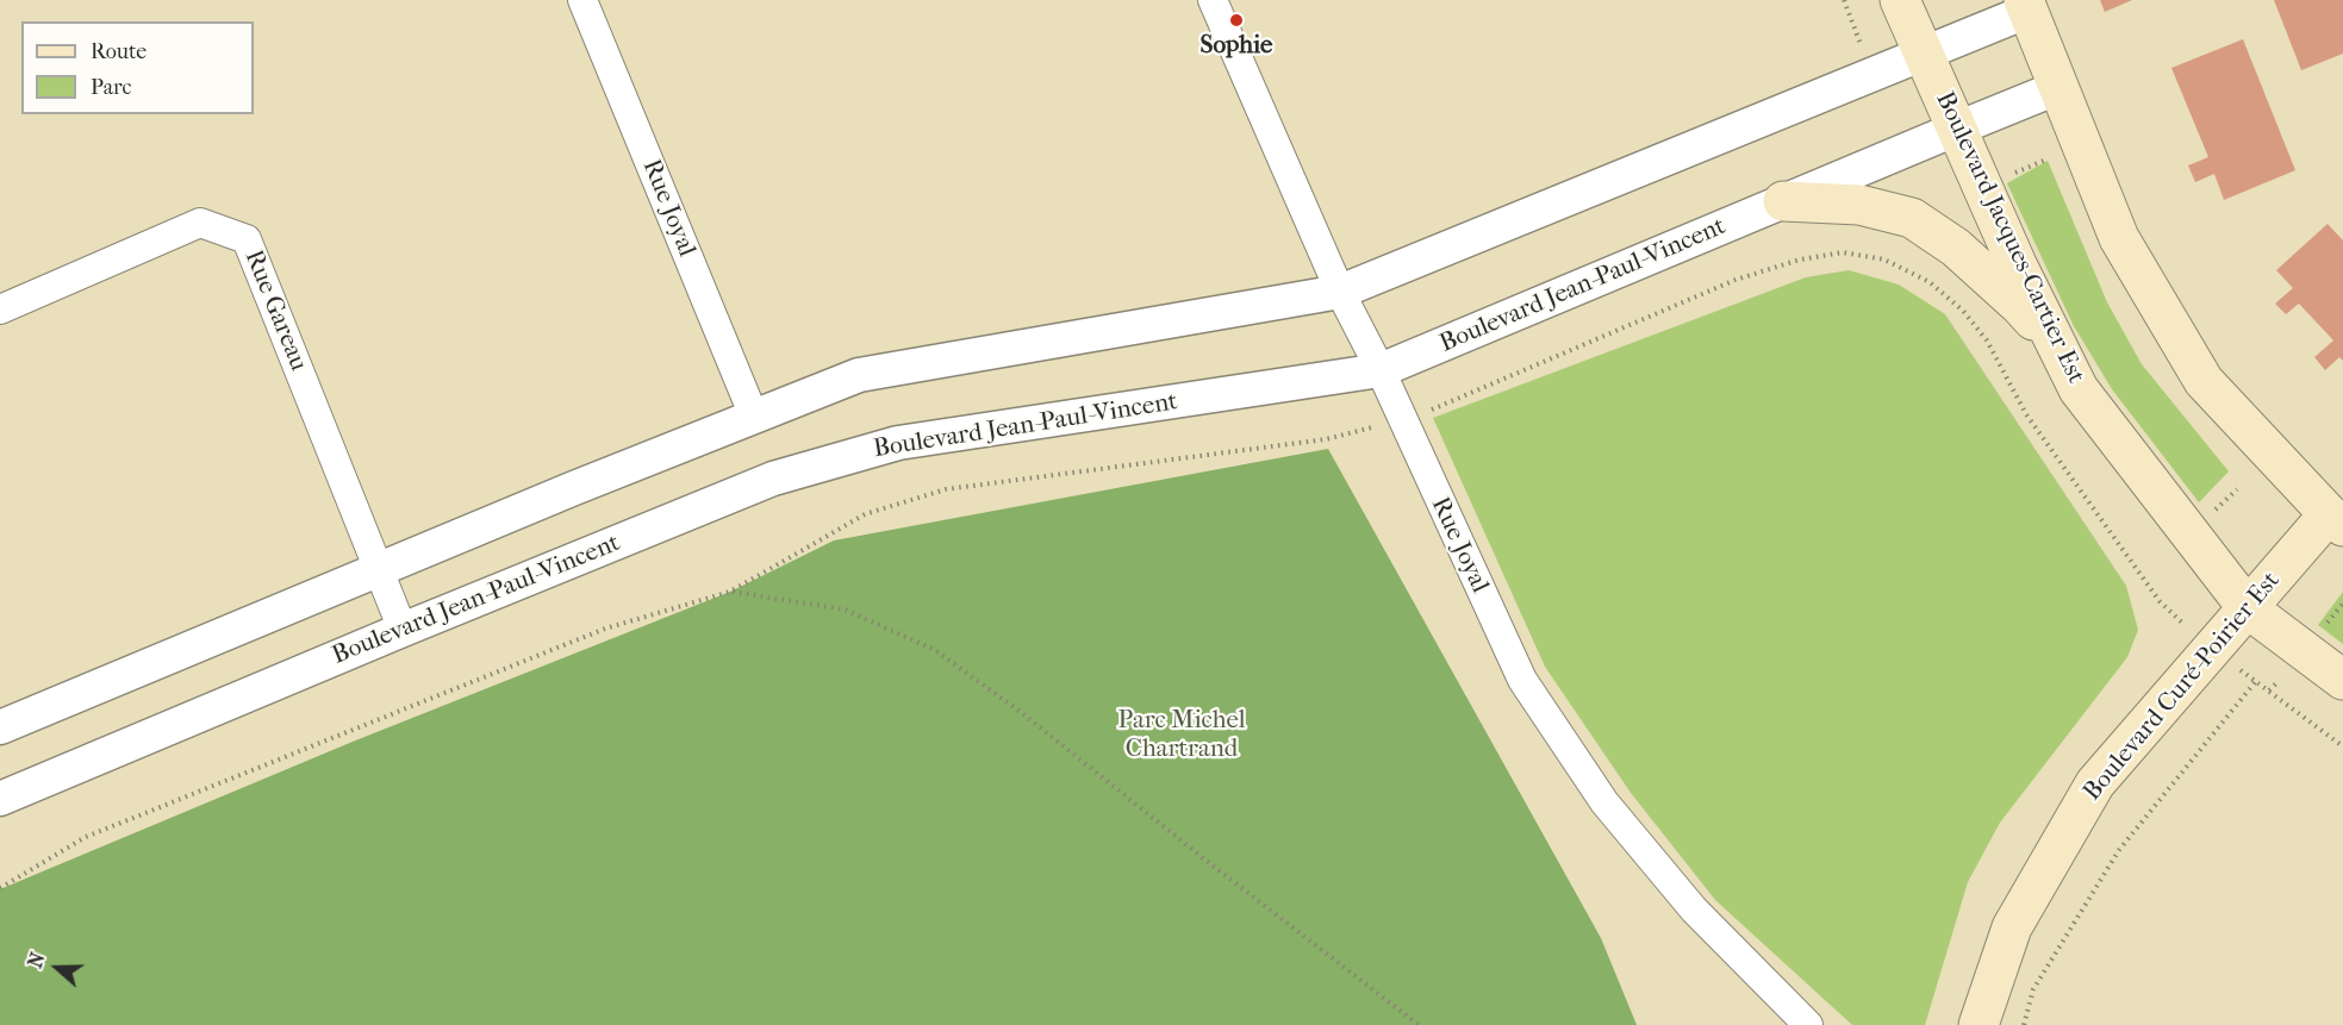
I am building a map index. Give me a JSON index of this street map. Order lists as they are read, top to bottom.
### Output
{
  "streets": {
    "main road": ["Boulevard Jacques-Cartier Est", "Boulevard Curé-Poirier Est"],
    "street": ["Rue Joyal", "Boulevard Jean-Paul-Vincent", "Rue Gareau"]
  },
  "crossings": [
    ["Rue Joyal", "Boulevard Jean-Paul-Vincent"],
    ["Boulevard Jacques-Cartier Est", "Boulevard Jean-Paul-Vincent"],
    ["Boulevard Jacques-Cartier Est", "Boulevard Curé-Poirier Est"],
    ["Boulevard Jean-Paul-Vincent", "Rue Gareau"]
  ],
  "parks": ["Parc Michel Chartrand"],
  "places": ["Sophie"],
  "legend": ["Route", "Parc"],
  "north": "left"
}
